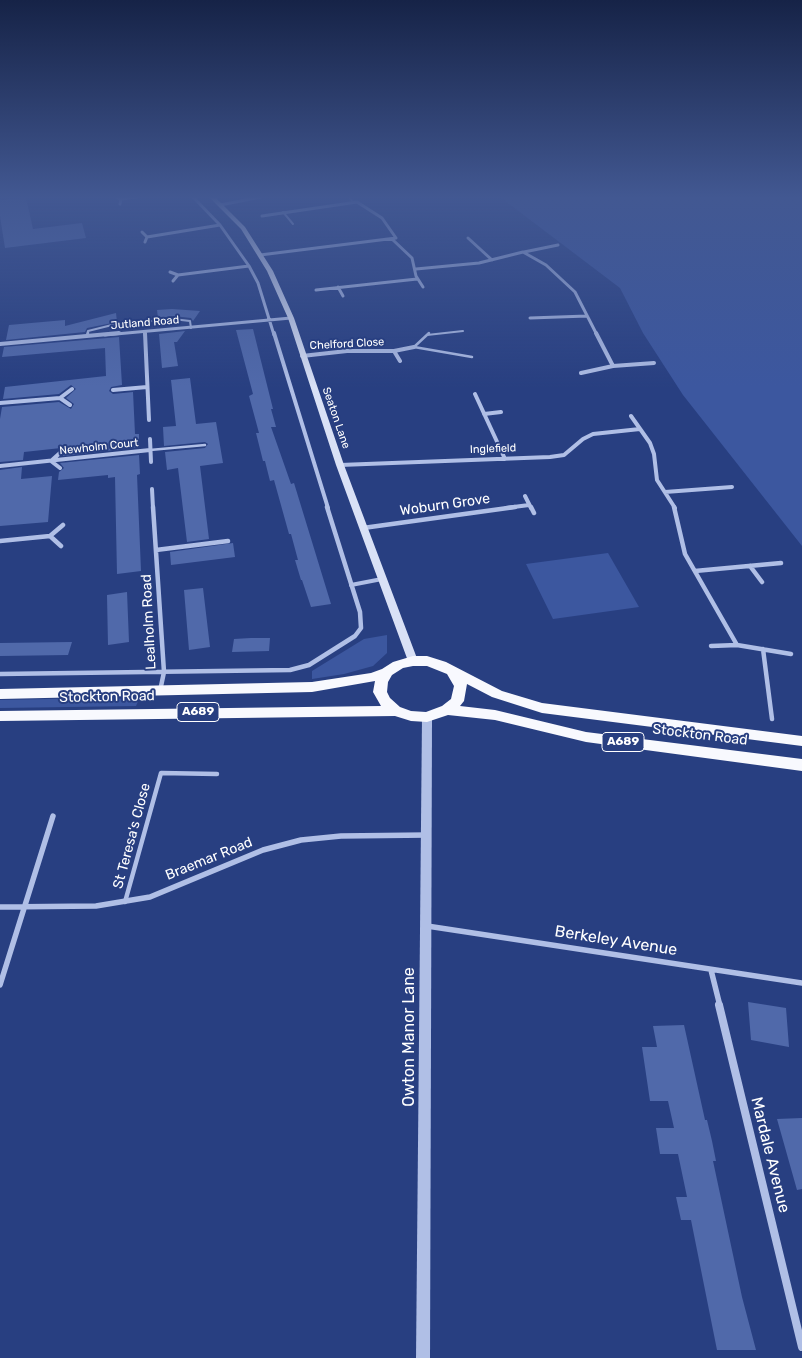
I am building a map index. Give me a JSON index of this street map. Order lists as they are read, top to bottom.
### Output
{
  "streets": {
    "highway": ["Stockton Road", "A689"],
    "main road": ["Seaton Lane"],
    "street": [
      "Jutland Road",
      "Chelford Close",
      "Newholm Court",
      "Inglefield",
      "Woburn Grove",
      "Lealholm Road",
      "Braemar Road",
      "Berkeley Avenue",
      "Owton Manor Lane",
      "Mardale Avenue"
    ],
    "lane": ["St Teresa's Close"]
  },
  "crossings": [
    ["Jutland Road", "Seaton Lane"],
    ["Chelford Close", "Seaton Lane"],
    ["Seaton Lane", "Inglefield"],
    ["Seaton Lane", "Woburn Grove"],
    ["Seaton Lane", "Stockton Road"],
    ["Seaton Lane", "Owton Manor Lane"],
    ["Lealholm Road", "Stockton Road"],
    ["Stockton Road", "Owton Manor Lane"],
    ["St Teresa's Close", "Braemar Road"],
    ["Braemar Road", "Owton Manor Lane"],
    ["Berkeley Avenue", "Owton Manor Lane"],
    ["Berkeley Avenue", "Mardale Avenue"]
  ]
}
